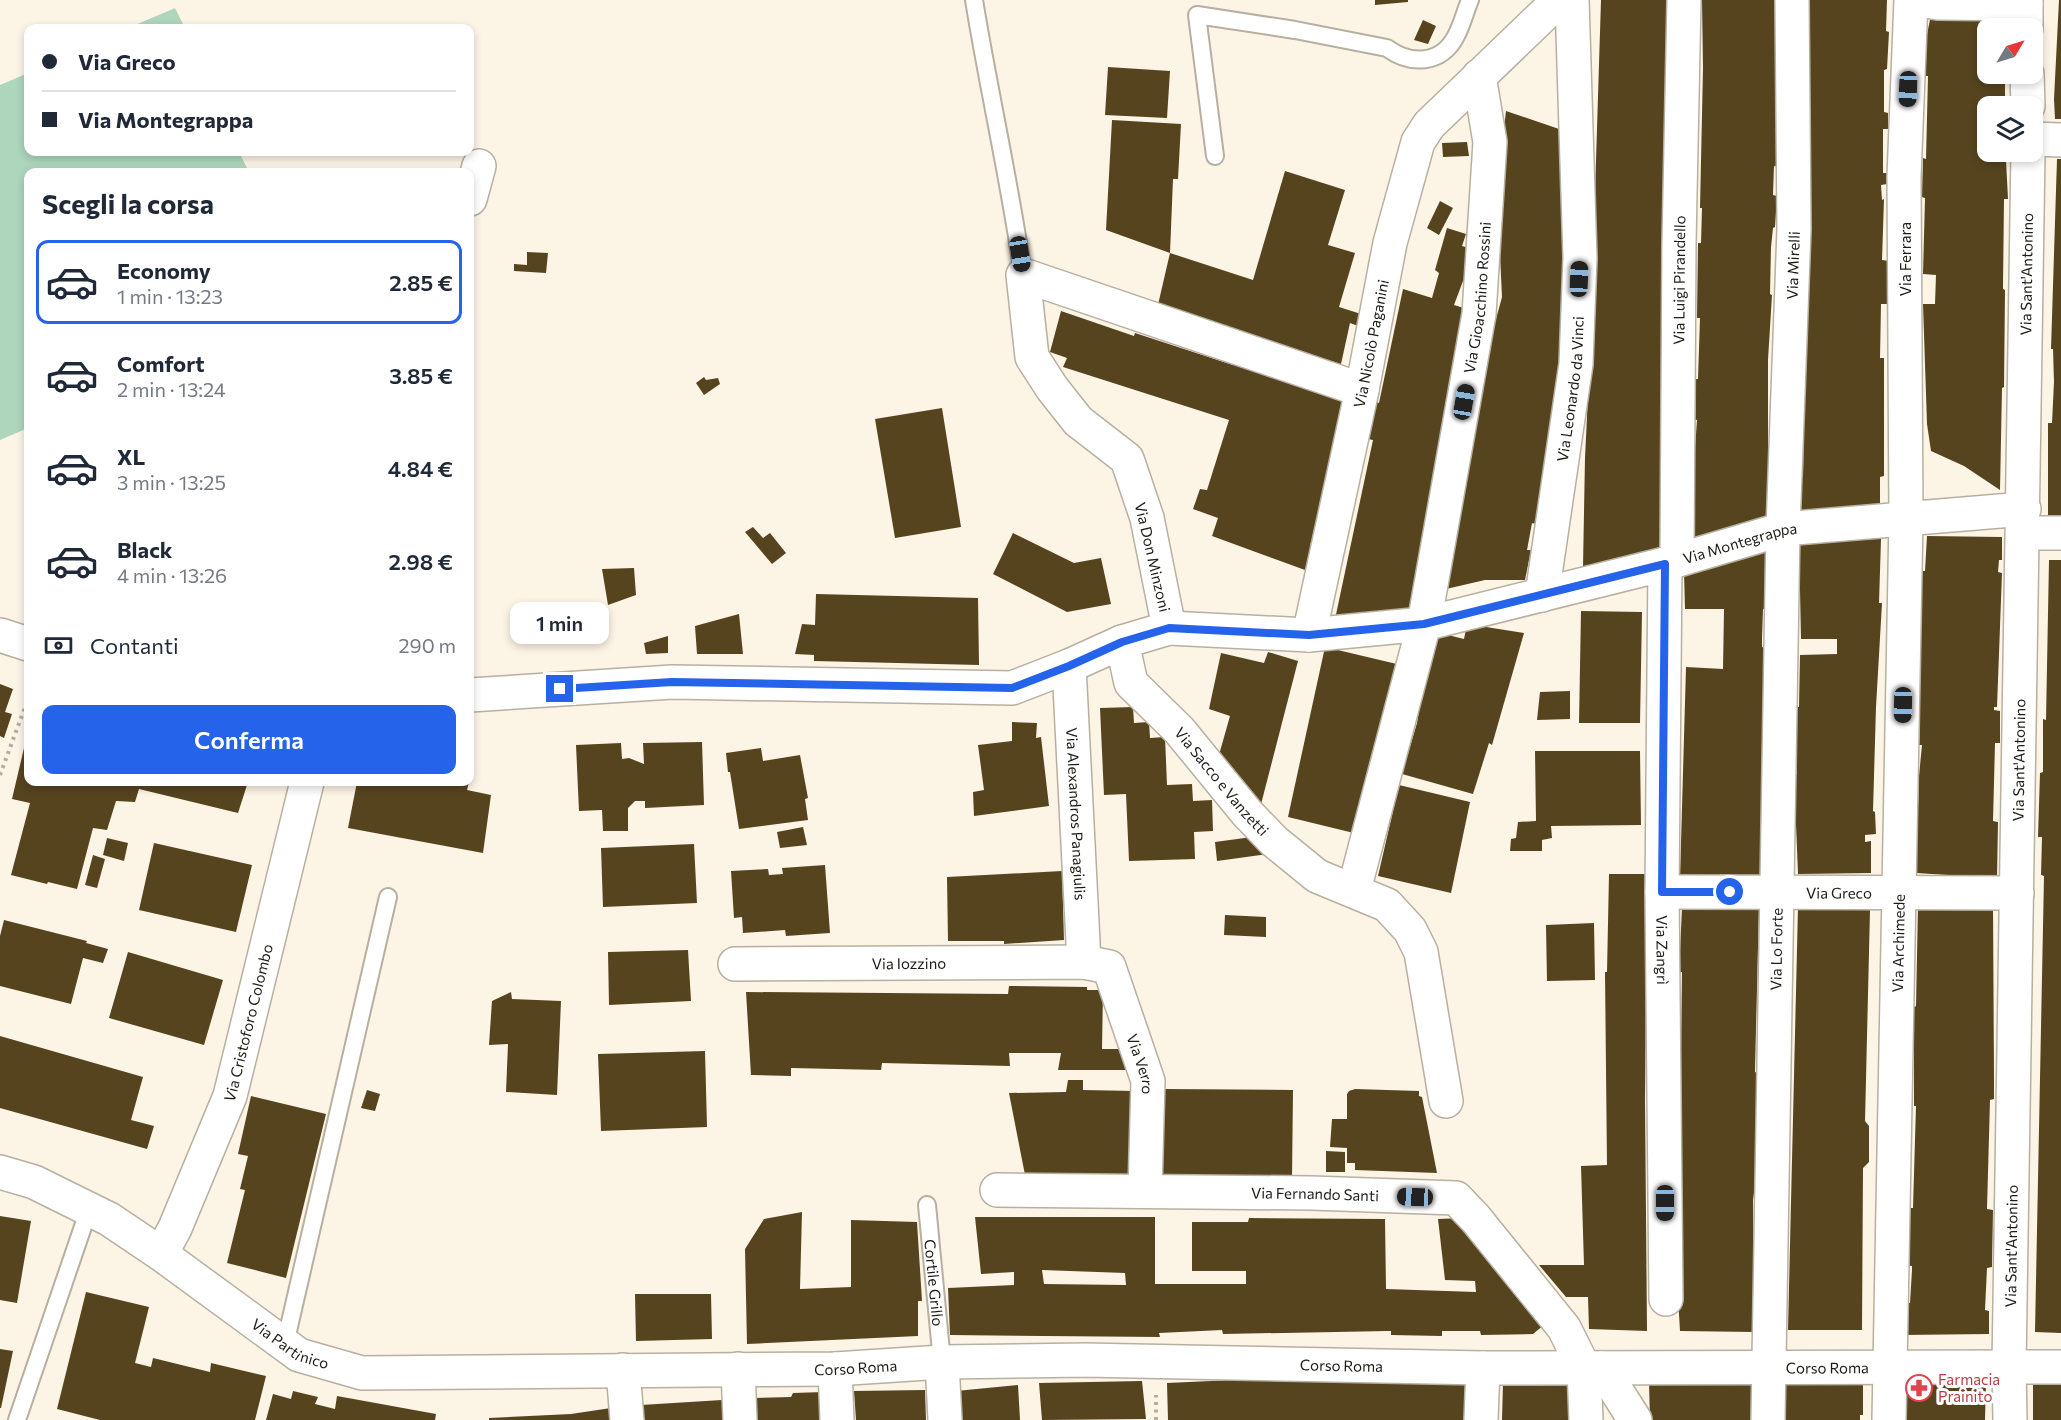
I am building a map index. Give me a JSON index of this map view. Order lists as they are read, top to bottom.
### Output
{
  "streets": {
    "street": [
      "Via Ferrara",
      "Via Mirelli",
      "Via Sant'Antonino",
      "Via Luigi Pirandello",
      "Via Gioacchino Rossini",
      "Via Nicolò Paganini",
      "Via Leonardo da Vinci",
      "Via Montegrappa",
      "Via Don Minzoni",
      "Via Sacco e Vanzetti",
      "Via Alexandros Panagiulis",
      "Via Greco",
      "Via Archimede",
      "Via Lo Forte",
      "Via Zangrì",
      "Via Iozzino",
      "Via Cristoforo Colombo",
      "Via Verro",
      "Via Fernando Santi",
      "Via Partinico",
      "Corso Roma"
    ],
    "lane": ["Cortile Grillo"]
  },
  "crossings": [
    ["Via Ferrara", "Via Montegrappa"],
    ["Via Ferrara", "Via Archimede"],
    ["Via Mirelli", "Via Montegrappa"],
    ["Via Mirelli", "Via Lo Forte"],
    ["Via Sant'Antonino", "Via Montegrappa"],
    ["Via Sant'Antonino", "Via Greco"],
    ["Via Sant'Antonino", "Corso Roma"],
    ["Via Luigi Pirandello", "Via Montegrappa"],
    ["Via Luigi Pirandello", "Via Zangrì"],
    ["Via Gioacchino Rossini", "Via Nicolò Paganini"],
    ["Via Gioacchino Rossini", "Via Montegrappa"],
    ["Via Nicolò Paganini", "Via Montegrappa"],
    ["Via Leonardo da Vinci", "Via Montegrappa"],
    ["Via Montegrappa", "Via Don Minzoni"],
    ["Via Montegrappa", "Via Sacco e Vanzetti"],
    ["Via Montegrappa", "Via Alexandros Panagiulis"],
    ["Via Montegrappa", "Via Archimede"],
    ["Via Montegrappa", "Via Lo Forte"],
    ["Via Montegrappa", "Via Zangrì"],
    ["Via Alexandros Panagiulis", "Via Iozzino"],
    ["Via Alexandros Panagiulis", "Via Verro"],
    ["Via Greco", "Via Archimede"],
    ["Via Greco", "Via Lo Forte"],
    ["Via Greco", "Via Zangrì"],
    ["Via Archimede", "Corso Roma"],
    ["Via Lo Forte", "Corso Roma"],
    ["Via Iozzino", "Via Verro"],
    ["Via Cristoforo Colombo", "Via Partinico"],
    ["Via Verro", "Via Fernando Santi"],
    ["Via Fernando Santi", "Corso Roma"],
    ["Cortile Grillo", "Corso Roma"],
    ["Via Partinico", "Corso Roma"]
  ],
  "places": {
    "pharmacy": ["Farmacia Prainito"]
  },
  "north": "top right",
  "page": {
    "banner": ["Via Greco", "Via Montegrappa"],
    "heading": "Scegli la corsa",
    "list": [
      {
        "name": "Economy",
        "note": "1 min · 13:23",
        "value": "2.85 €"
      },
      {
        "name": "Comfort",
        "note": "2 min · 13:24",
        "value": "3.85 €"
      },
      {
        "name": "XL",
        "note": "3 min · 13:25",
        "value": "4.84 €"
      },
      {
        "name": "Black",
        "note": "4 min · 13:26",
        "value": "2.98 €"
      }
    ],
    "bubble": "1 min",
    "pay": ["Contanti", "290 m"],
    "buttons": "Conferma"
  }
}
